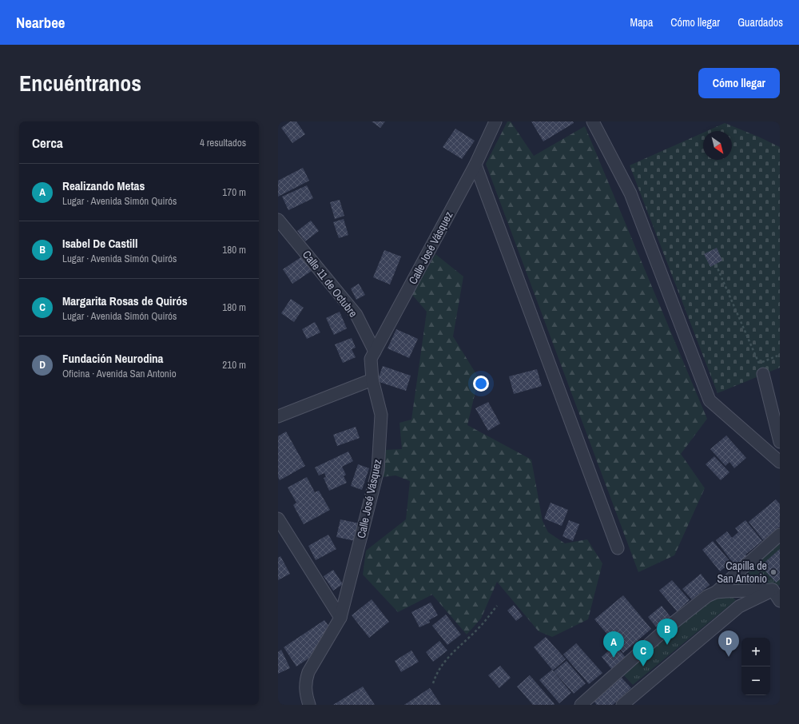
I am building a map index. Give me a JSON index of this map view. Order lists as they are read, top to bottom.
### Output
{
  "streets": {
    "street": ["Calle José Vásquez", "Calle 11 de Octubre"]
  },
  "crossings": [
    ["Calle José Vásquez", "Calle 11 de Octubre"]
  ],
  "places": ["Capilla de San Antonio"],
  "north": "bottom right",
  "page": {
    "header": "Nearbee",
    "nav": ["Mapa", "Cómo llegar", "Guardados"],
    "title": "Encuéntranos",
    "buttons": "Cómo llegar",
    "heading": ["Cerca", "4 resultados"],
    "list": [
      {
        "mark": "A",
        "name": "Realizando Metas",
        "note": "Lugar · Avenida Simón Quirós",
        "value": "170 m"
      },
      {
        "mark": "B",
        "name": "Isabel De Castill",
        "note": "Lugar · Avenida Simón Quirós",
        "value": "180 m"
      },
      {
        "mark": "C",
        "name": "Margarita Rosas de Quirós",
        "note": "Lugar · Avenida Simón Quirós",
        "value": "180 m"
      },
      {
        "mark": "D",
        "name": "Fundación Neurodina",
        "note": "Oficina · Avenida San Antonio",
        "value": "210 m"
      }
    ],
    "pins": [
      "B",
      "D",
      "A",
      "C"
    ],
    "map_buttons": ["+", "−"]
  }
}
